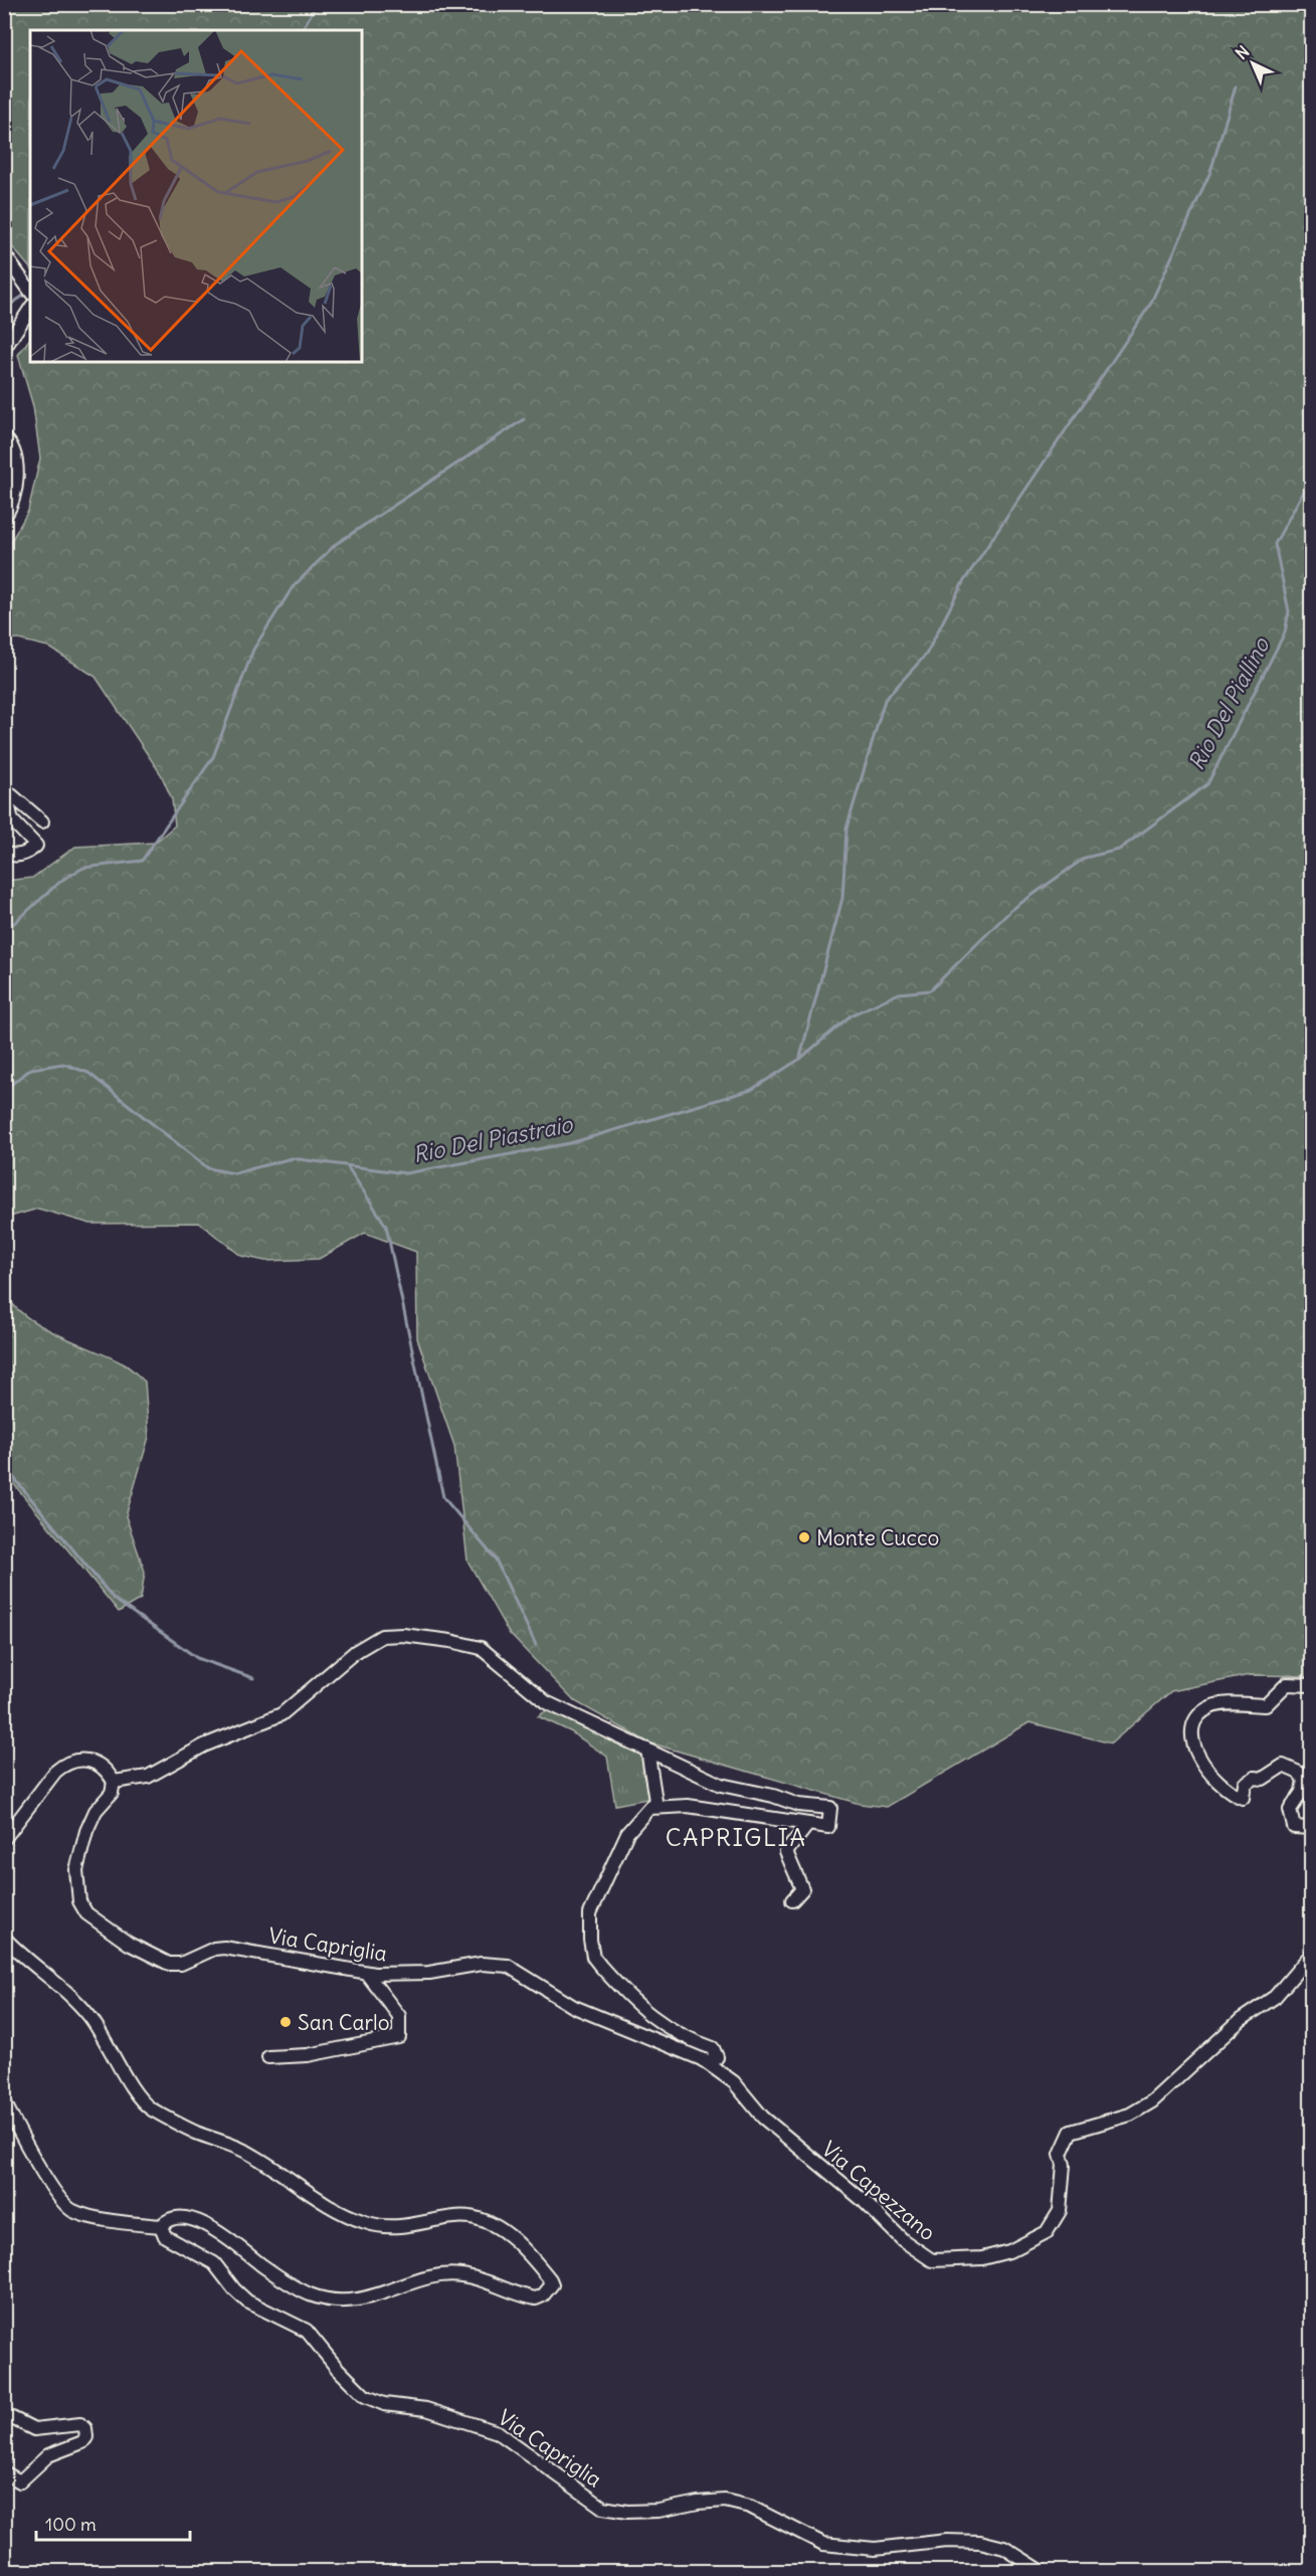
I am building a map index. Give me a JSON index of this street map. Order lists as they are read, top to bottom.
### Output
{
  "streets": {
    "street": ["Via Capriglia", "Via Capezzano"]
  },
  "crossings": [
    ["Via Capriglia", "Via Capezzano"]
  ],
  "districts": ["CAPRIGLIA"],
  "water": ["Rio Del Piallino", "Rio Del Piastraio"],
  "places": ["Monte Cucco", "San Carlo"],
  "scale_bar": "100 m",
  "north": "top left"
}
